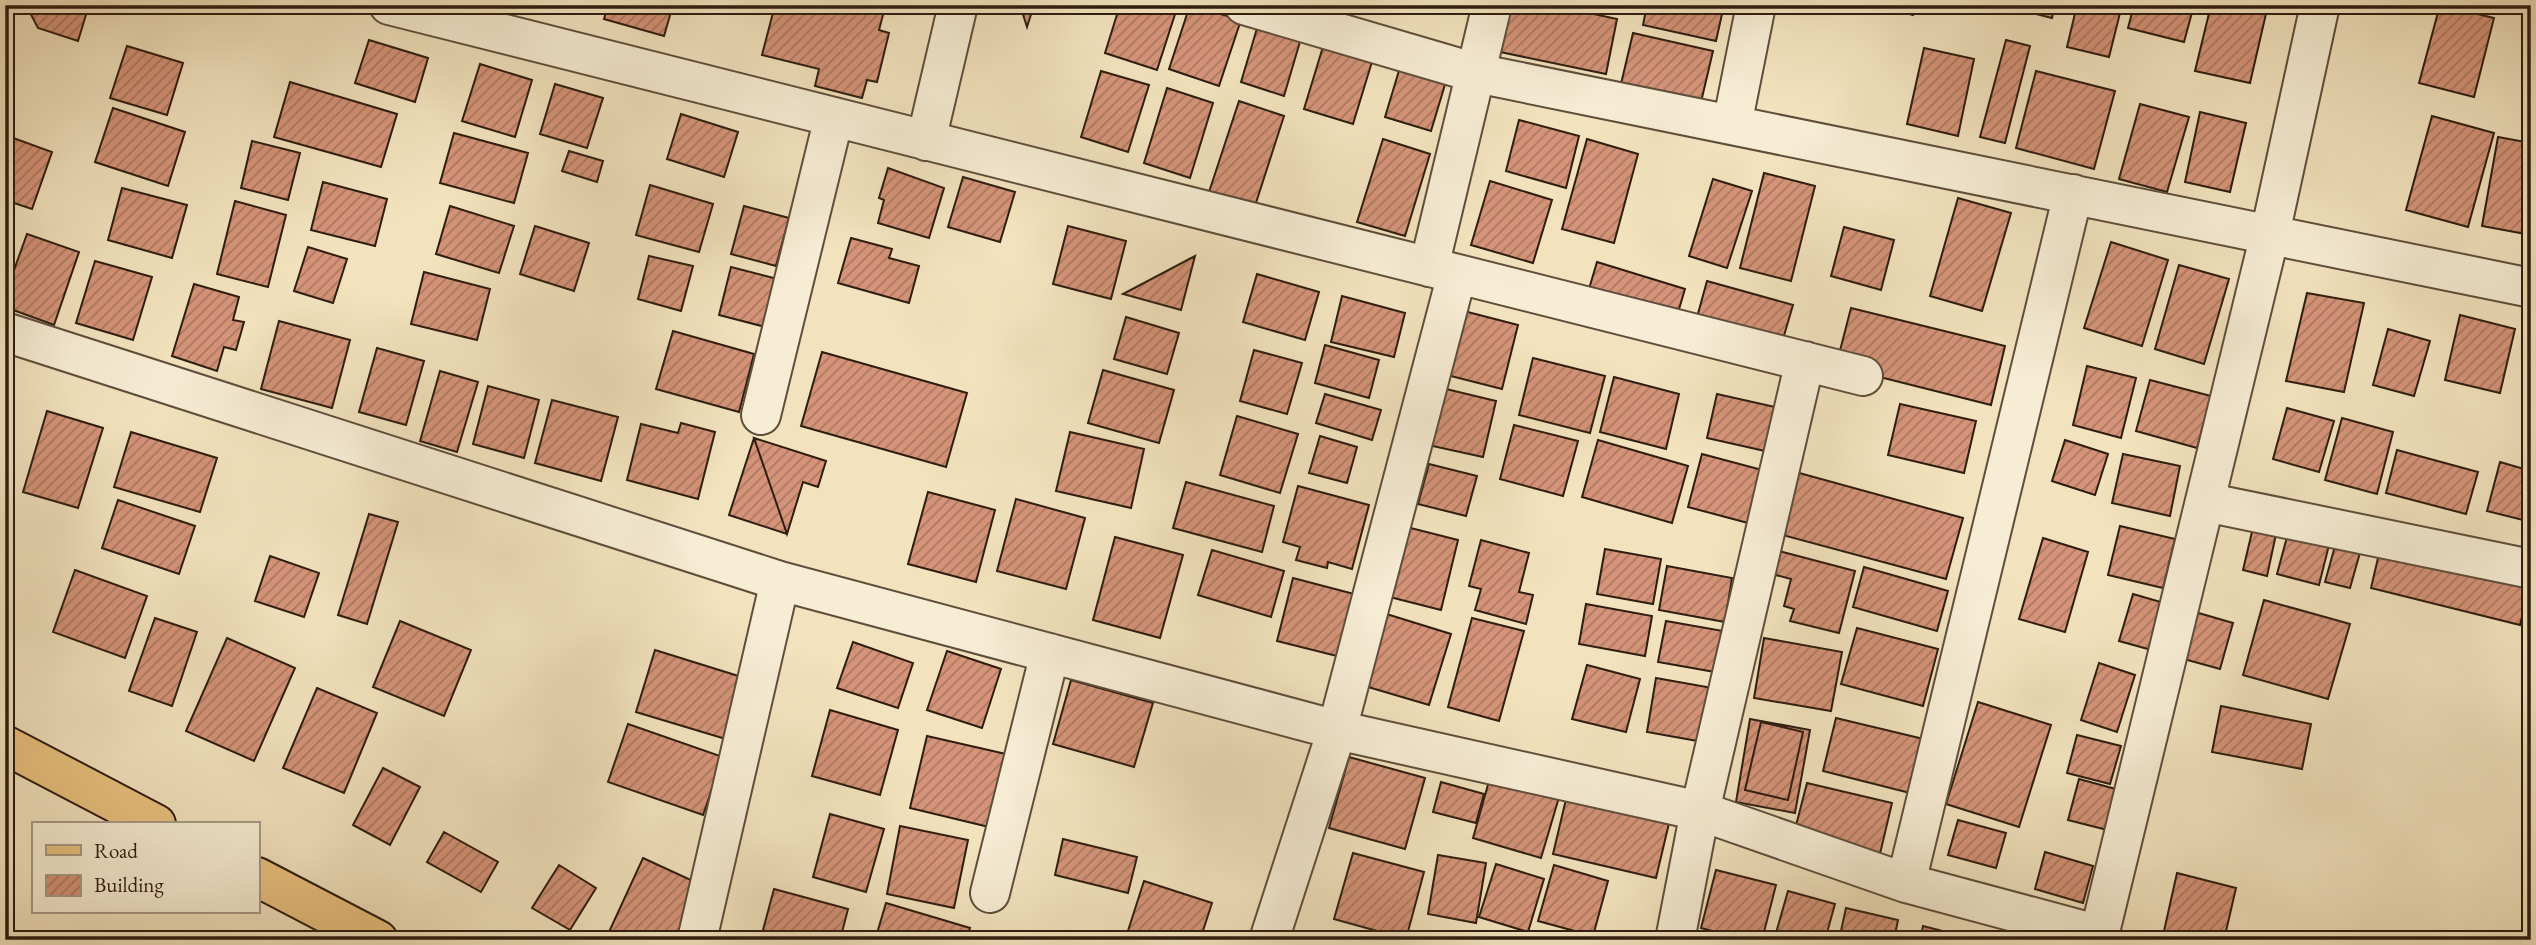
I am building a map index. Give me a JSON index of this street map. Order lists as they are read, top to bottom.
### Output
{
  "legend": ["Road", "Building"]
}
